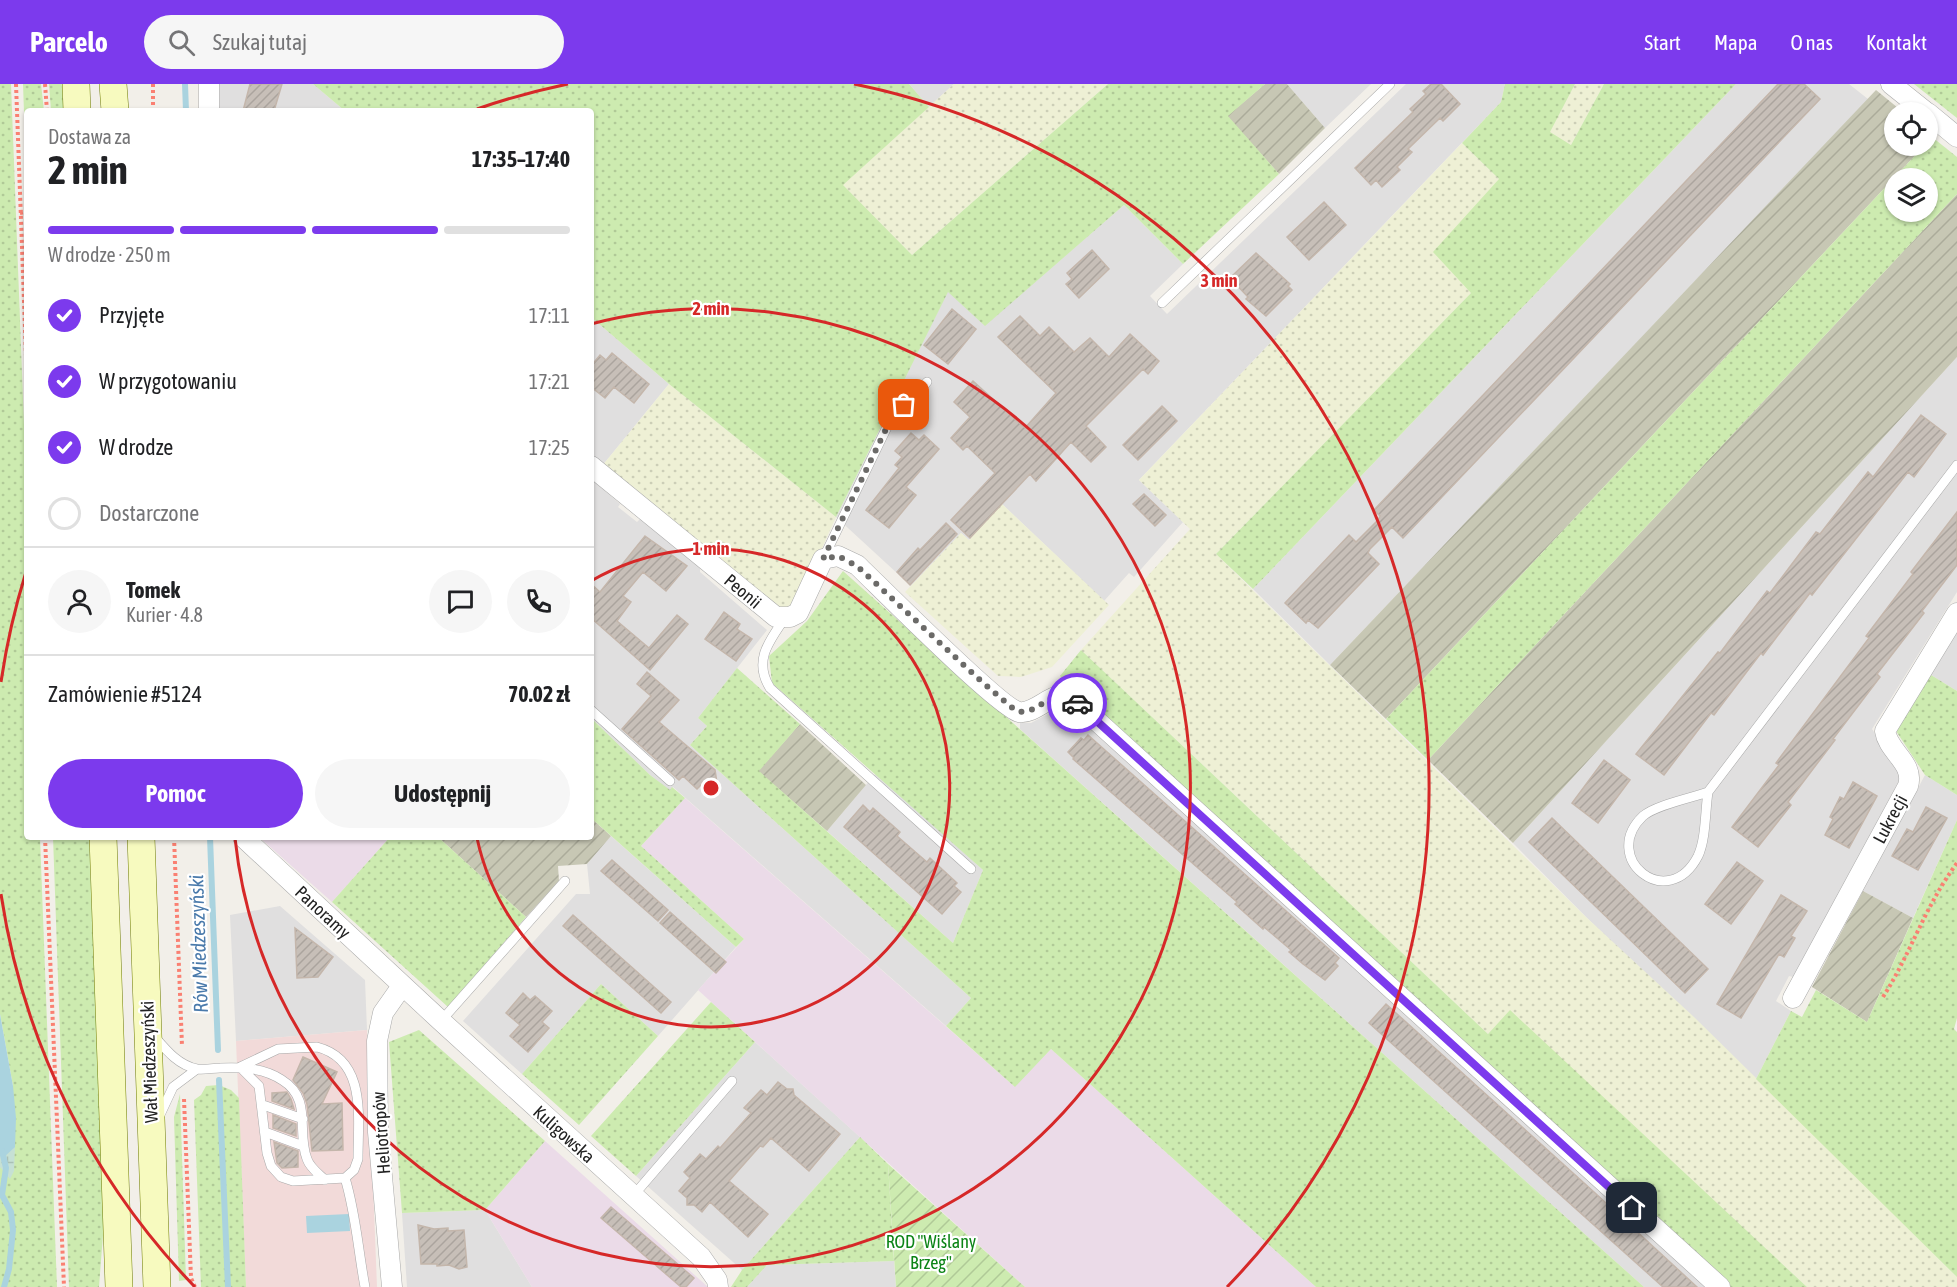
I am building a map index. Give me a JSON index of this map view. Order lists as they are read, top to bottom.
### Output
{
  "streets": {
    "main road": ["Wał Miedzeszyński"],
    "street": [
      "Peonii",
      "Lukrecji",
      "Panoramy",
      "Heliotropów",
      "Kuligowska"
    ]
  },
  "crossings": [
    ["Panoramy", "Heliotropów"],
    ["Panoramy", "Kuligowska"],
    ["Heliotropów", "Kuligowska"]
  ],
  "water": ["Rów Miedzeszyński"],
  "parks": ["ROD \"Wiślany Brzeg\""],
  "page": {
    "header": "Parcelo",
    "search": "Szukaj tutaj",
    "nav": [
      "Start",
      "Mapa",
      "O nas",
      "Kontakt"
    ],
    "heading": ["2 min", "Dostawa za", "17:35–17:40"],
    "panel": [
      "Tomek",
      "Kurier · 4.8",
      "Zamówienie #5124",
      "70.02 zł"
    ],
    "bar": "W drodze · 250 m",
    "list": [
      ["Przyjęte", "17:11"],
      ["W przygotowaniu", "17:21"],
      ["W drodze", "17:25"],
      "Dostarczone"
    ],
    "buttons": ["Pomoc", "Udostępnij"]
  },
  "rings": ["3 min", "2 min", "1 min"]
}
